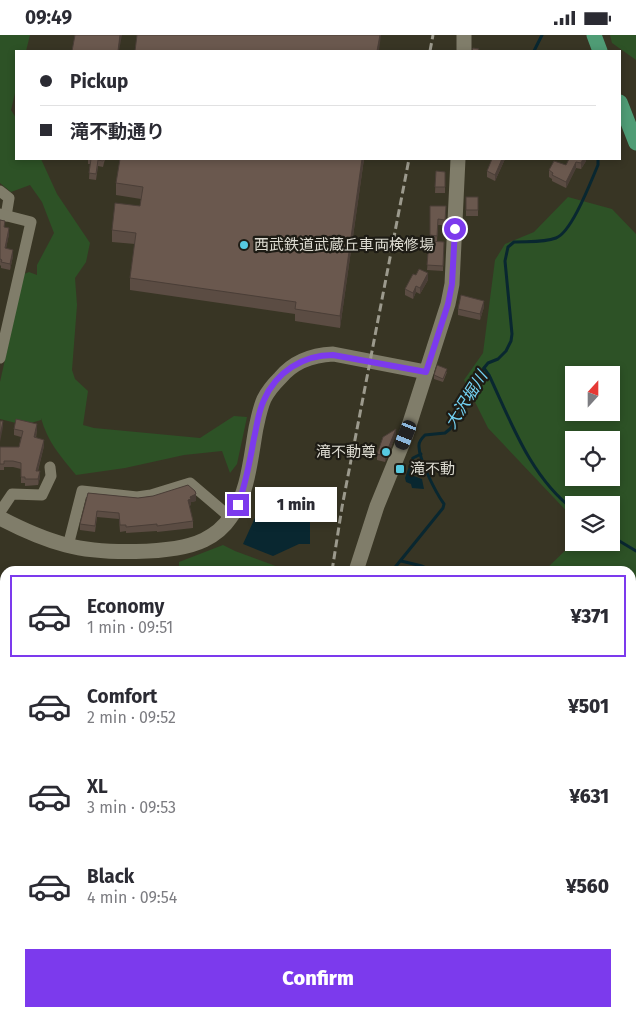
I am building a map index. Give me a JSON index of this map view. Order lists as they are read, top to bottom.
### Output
{
  "water": ["大沢堀川"],
  "places": {
    "other": ["西武鉄道武蔵丘車両検修場", "滝不動尊"],
    "transit": ["滝不動"]
  },
  "north": "top",
  "page": {
    "status": "09:49",
    "banner": ["Pickup", "滝不動通り"],
    "bubble": "1 min",
    "list": [
      {
        "name": "Economy",
        "note": "1 min · 09:51",
        "value": "¥371"
      },
      {
        "name": "Comfort",
        "note": "2 min · 09:52",
        "value": "¥501"
      },
      {
        "name": "XL",
        "note": "3 min · 09:53",
        "value": "¥631"
      },
      {
        "name": "Black",
        "note": "4 min · 09:54",
        "value": "¥560"
      }
    ],
    "buttons": "Confirm"
  }
}
